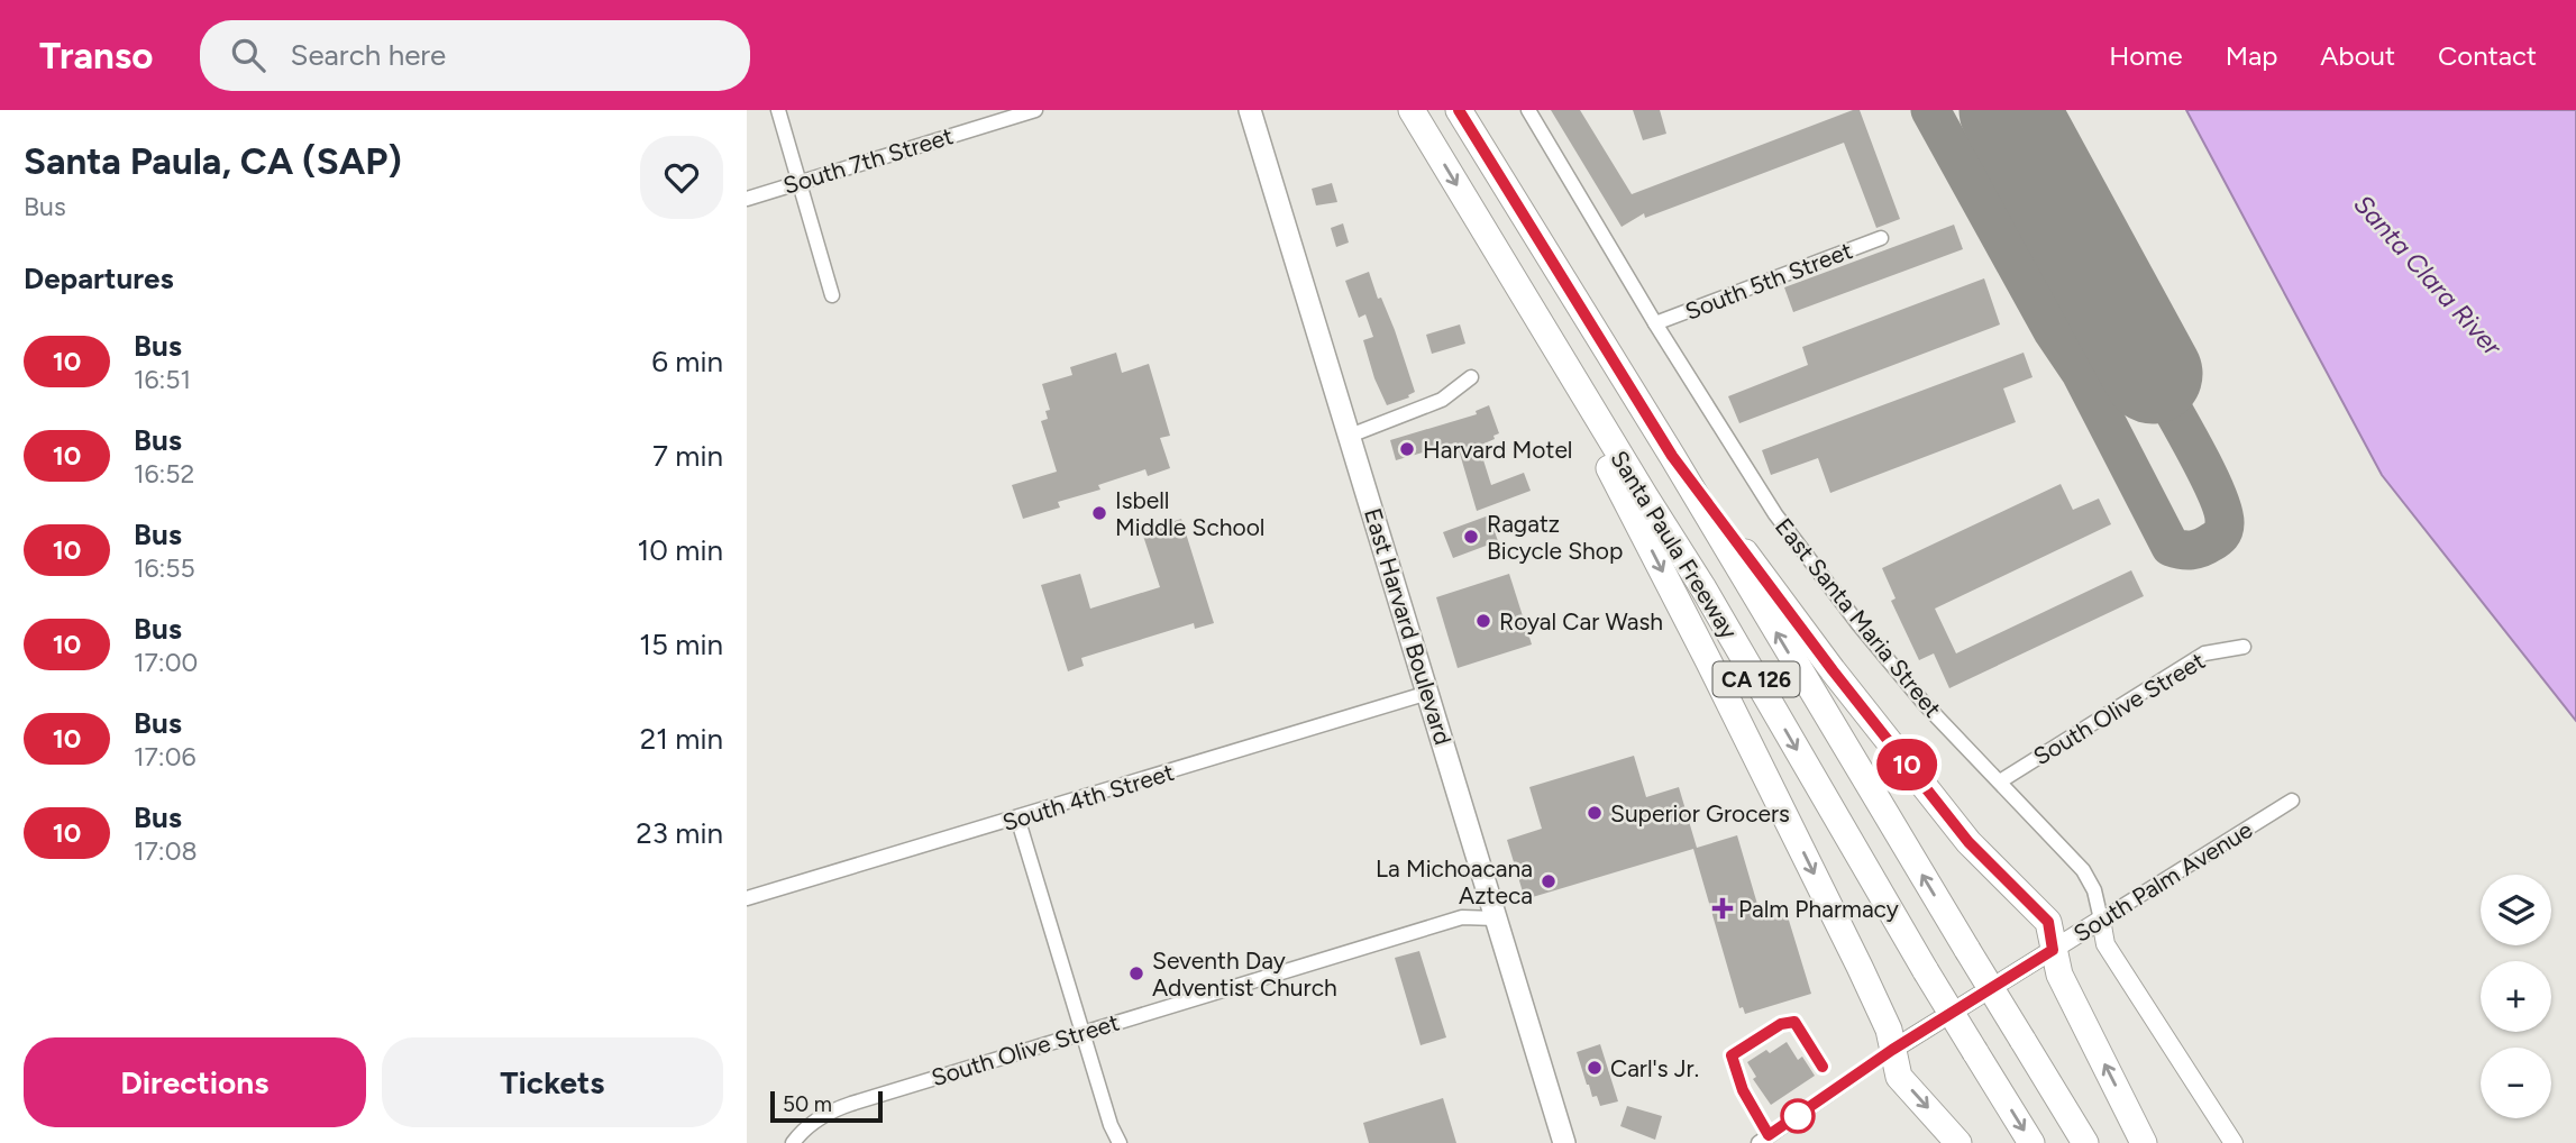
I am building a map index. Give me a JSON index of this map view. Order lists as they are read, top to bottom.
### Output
{
  "streets": {
    "highway": ["Santa Paula Freeway", "CA 126"],
    "main road": ["East Harvard Boulevard"],
    "street": [
      "South 7th Street",
      "South 5th Street",
      "East Santa Maria Street",
      "South Olive Street",
      "South 4th Street",
      "South Palm Avenue"
    ]
  },
  "crossings": [
    ["South 5th Street", "East Santa Maria Street"],
    ["East Santa Maria Street", "South Olive Street"],
    ["East Santa Maria Street", "South Palm Avenue"],
    ["East Harvard Boulevard", "South Olive Street"],
    ["East Harvard Boulevard", "South 4th Street"]
  ],
  "water": ["Santa Clara River"],
  "places": {
    "other": [
      "Harvard Motel",
      "Isbell Middle School",
      "Ragatz Bicycle Shop",
      "Royal Car Wash",
      "Superior Grocers",
      "La Michoacana Azteca",
      "Seventh Day Adventist Church",
      "Carl's Jr."
    ],
    "health": ["Palm Pharmacy"]
  },
  "lines": ["bus line 10"],
  "scale_bar": "50 m",
  "page": {
    "header": "Transo",
    "search": "Search here",
    "nav": [
      "Home",
      "Map",
      "About",
      "Contact"
    ],
    "heading": [
      ["Santa Paula, CA (SAP)", "Bus"],
      "Departures"
    ],
    "on_map": "10",
    "list": [
      {
        "mark": "10",
        "name": "Bus",
        "note": "16:51",
        "value": "6 min"
      },
      {
        "mark": "10",
        "name": "Bus",
        "note": "16:52",
        "value": "7 min"
      },
      {
        "mark": "10",
        "name": "Bus",
        "note": "16:55",
        "value": "10 min"
      },
      {
        "mark": "10",
        "name": "Bus",
        "note": "17:00",
        "value": "15 min"
      },
      {
        "mark": "10",
        "name": "Bus",
        "note": "17:06",
        "value": "21 min"
      },
      {
        "mark": "10",
        "name": "Bus",
        "note": "17:08",
        "value": "23 min"
      }
    ],
    "map_buttons": ["+", "−"],
    "buttons": ["Directions", "Tickets"],
    "scale": "50 m"
  }
}
